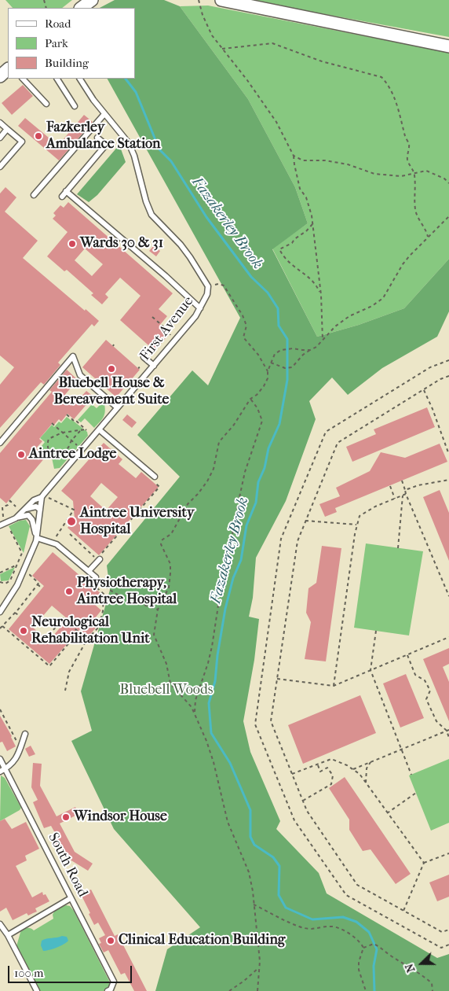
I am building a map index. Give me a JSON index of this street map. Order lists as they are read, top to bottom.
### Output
{
  "streets": {
    "lane": ["First Avenue", "South Road"]
  },
  "water": ["Fazakerley Brook"],
  "parks": ["Bluebell Woods"],
  "places": [
    "Fazkerley Ambulance Station",
    "Wards 30 & 31",
    "Bluebell House & Bereavement Suite",
    "Aintree Lodge",
    "Aintree University Hospital",
    "Physiotherapy, Aintree Hospital",
    "Neurological Rehabilitation Unit",
    "Windsor House",
    "Clinical Education Building"
  ],
  "legend": ["Road", "Park", "Building"],
  "scale_bar": "100 m",
  "north": "left"
}
